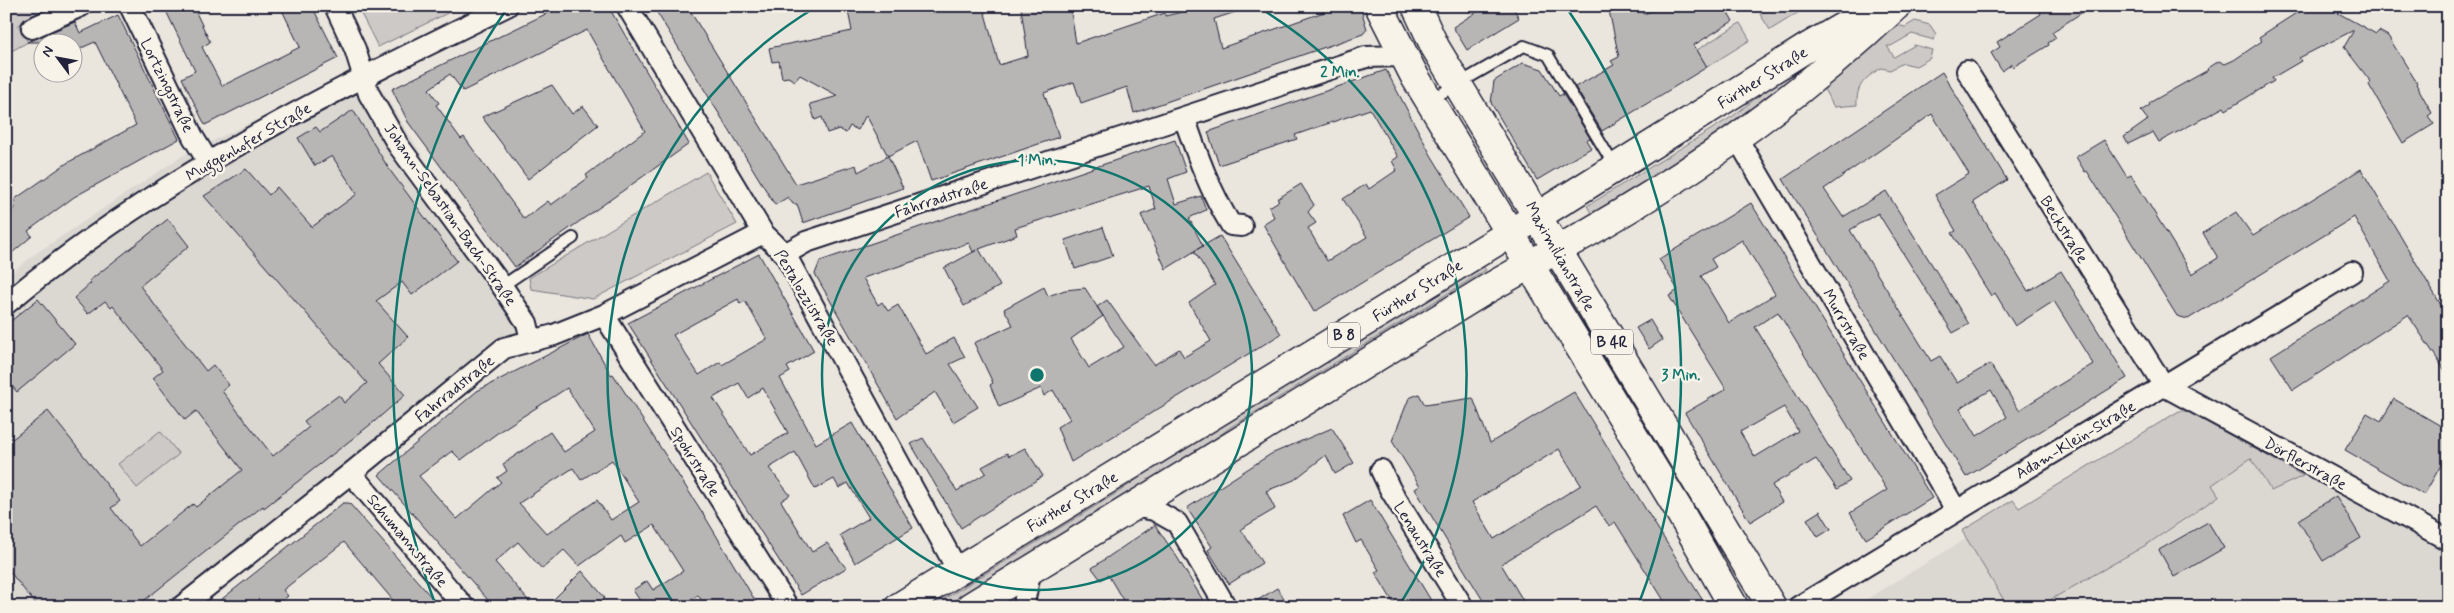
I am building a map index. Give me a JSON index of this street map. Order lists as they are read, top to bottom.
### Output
{
  "streets": {
    "main road": [
      "Fürther Straße",
      "Maximilianstraße",
      "B 8",
      "B 4R"
    ],
    "street": [
      "Lortzingstraße",
      "Muggenhofer Straße",
      "Fahrradstraße",
      "Johann-Sebastian-Bach-Straße",
      "Beckstraße",
      "Pestalozzistraße",
      "Murrstraße",
      "Adam-Klein-Straße",
      "Spohrstraße",
      "Dörflerstraße",
      "Lenaustraße",
      "Schumannstraße"
    ]
  },
  "crossings": [
    ["Fürther Straße", "Maximilianstraße"],
    ["Fürther Straße", "Pestalozzistraße"],
    ["Fürther Straße", "Murrstraße"],
    ["Lortzingstraße", "Muggenhofer Straße"],
    ["Muggenhofer Straße", "Johann-Sebastian-Bach-Straße"],
    ["Fahrradstraße", "Johann-Sebastian-Bach-Straße"],
    ["Fahrradstraße", "Maximilianstraße"],
    ["Fahrradstraße", "Pestalozzistraße"],
    ["Fahrradstraße", "Spohrstraße"],
    ["Fahrradstraße", "Schumannstraße"],
    ["Beckstraße", "Adam-Klein-Straße"],
    ["Beckstraße", "Dörflerstraße"],
    ["Murrstraße", "Adam-Klein-Straße"],
    ["Adam-Klein-Straße", "Dörflerstraße"]
  ],
  "north": "top left",
  "rings": ["2 Min.", "1 Min.", "3 Min."]
}
